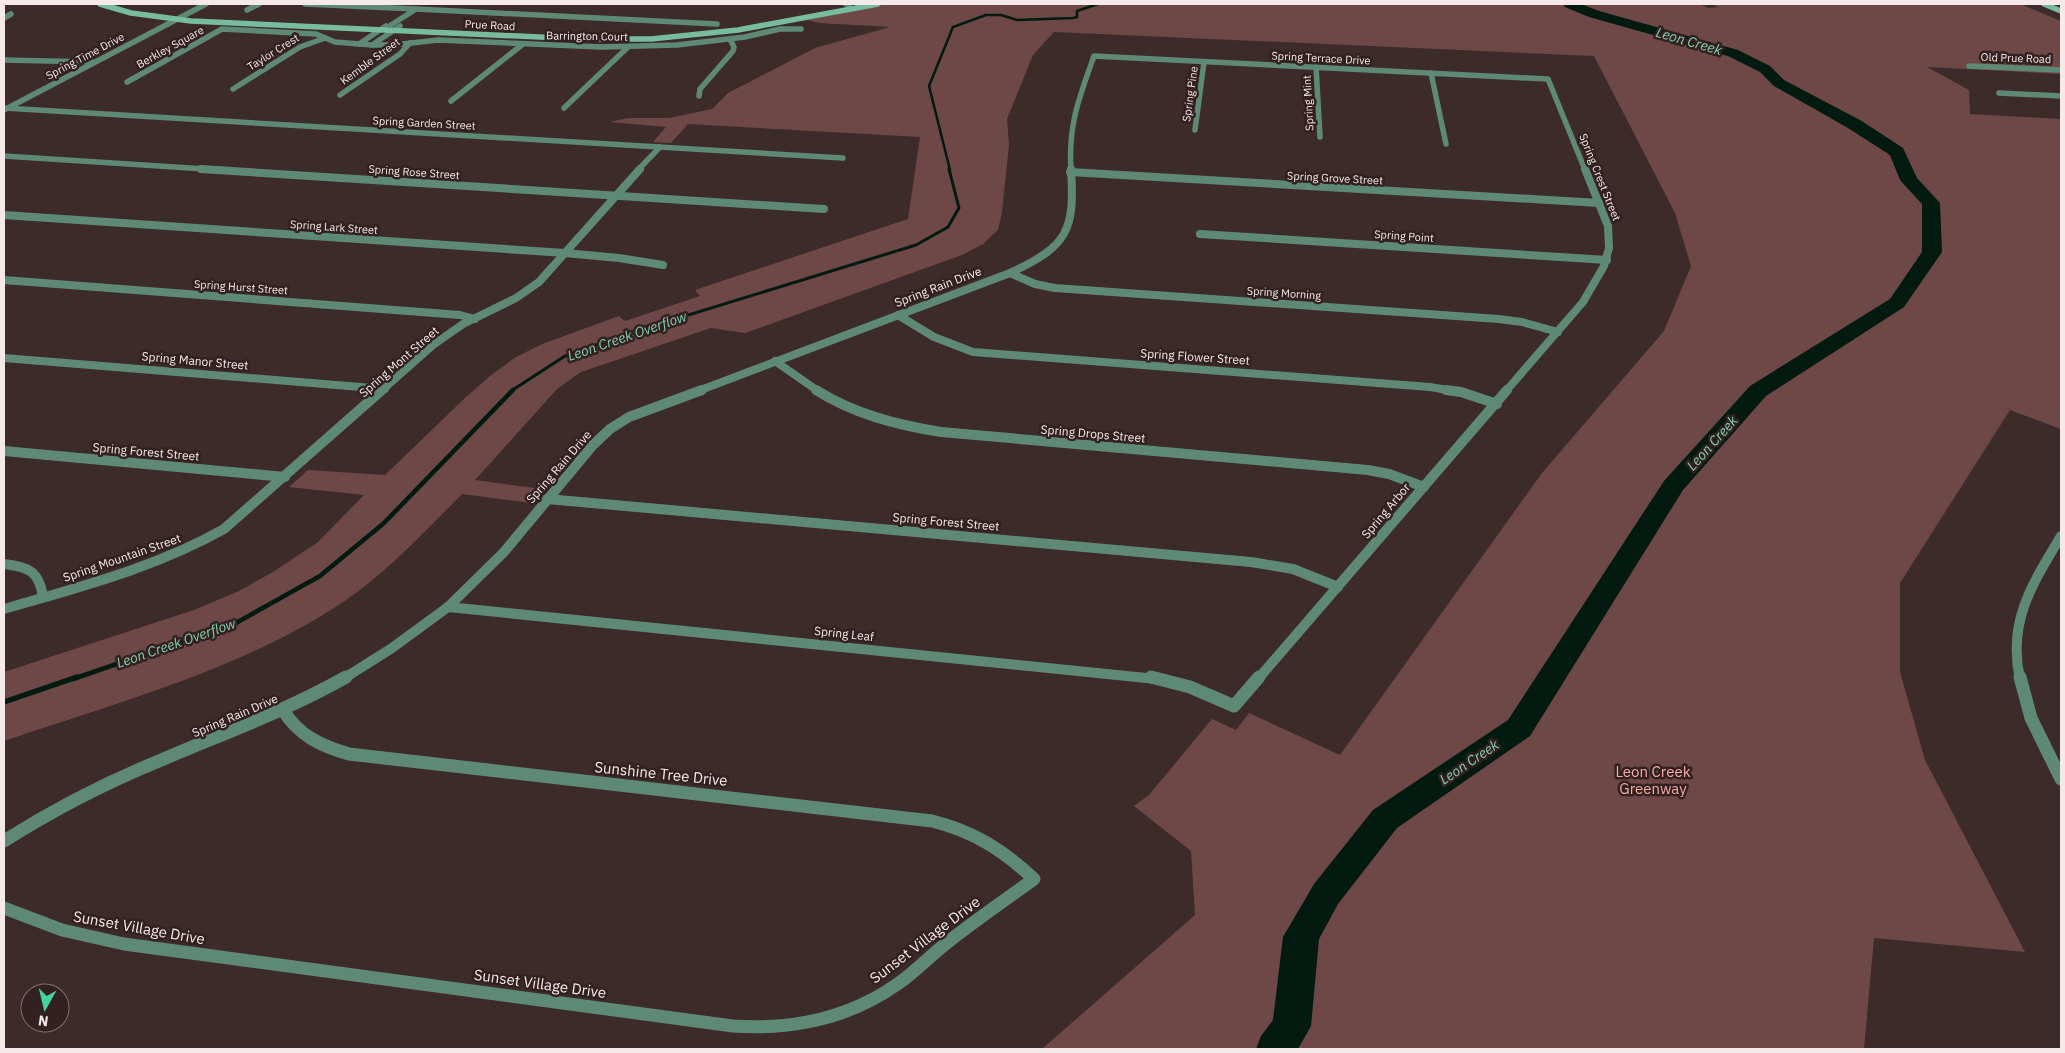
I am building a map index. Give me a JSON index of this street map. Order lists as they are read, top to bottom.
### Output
{
  "streets": {
    "main road": ["Prue Road"],
    "street": [
      "Barrington Court",
      "Berkley Square",
      "Taylor Crest",
      "Spring Time Drive",
      "Spring Terrace Drive",
      "Old Prue Road",
      "Kemble Street",
      "Spring Pine",
      "Spring Mint",
      "Spring Garden Street",
      "Spring Rose Street",
      "Spring Crest Street",
      "Spring Grove Street",
      "Spring Lark Street",
      "Spring Point",
      "Spring Hurst Street",
      "Spring Rain Drive",
      "Spring Morning",
      "Spring Flower Street",
      "Spring Manor Street",
      "Spring Mont Street",
      "Spring Drops Street",
      "Spring Forest Street",
      "Spring Arbor",
      "Spring Mountain Street",
      "Spring Leaf",
      "Sunshine Tree Drive",
      "Sunset Village Drive"
    ]
  },
  "crossings": [
    ["Prue Road", "Spring Time Drive"],
    ["Barrington Court", "Berkley Square"],
    ["Barrington Court", "Taylor Crest"],
    ["Barrington Court", "Kemble Street"],
    ["Spring Time Drive", "Spring Garden Street"],
    ["Spring Terrace Drive", "Spring Pine"],
    ["Spring Terrace Drive", "Spring Mint"],
    ["Spring Terrace Drive", "Spring Crest Street"],
    ["Spring Terrace Drive", "Spring Rain Drive"],
    ["Spring Garden Street", "Spring Mont Street"],
    ["Spring Rose Street", "Spring Mont Street"],
    ["Spring Crest Street", "Spring Grove Street"],
    ["Spring Crest Street", "Spring Point"],
    ["Spring Crest Street", "Spring Morning"],
    ["Spring Crest Street", "Spring Arbor"],
    ["Spring Grove Street", "Spring Rain Drive"],
    ["Spring Lark Street", "Spring Mont Street"],
    ["Spring Hurst Street", "Spring Mont Street"],
    ["Spring Rain Drive", "Spring Morning"],
    ["Spring Rain Drive", "Spring Flower Street"],
    ["Spring Rain Drive", "Spring Drops Street"],
    ["Spring Rain Drive", "Spring Forest Street"],
    ["Spring Rain Drive", "Spring Leaf"],
    ["Spring Rain Drive", "Sunshine Tree Drive"],
    ["Spring Morning", "Spring Arbor"],
    ["Spring Flower Street", "Spring Arbor"],
    ["Spring Manor Street", "Spring Mont Street"],
    ["Spring Mont Street", "Spring Forest Street"],
    ["Spring Mont Street", "Spring Mountain Street"],
    ["Spring Drops Street", "Spring Arbor"],
    ["Spring Forest Street", "Spring Arbor"],
    ["Spring Forest Street", "Spring Mountain Street"],
    ["Spring Arbor", "Spring Leaf"],
    ["Sunshine Tree Drive", "Sunset Village Drive"]
  ],
  "water": ["Leon Creek", "Leon Creek Overflow"],
  "parks": ["Leon Creek Greenway"],
  "north": "bottom"
}
